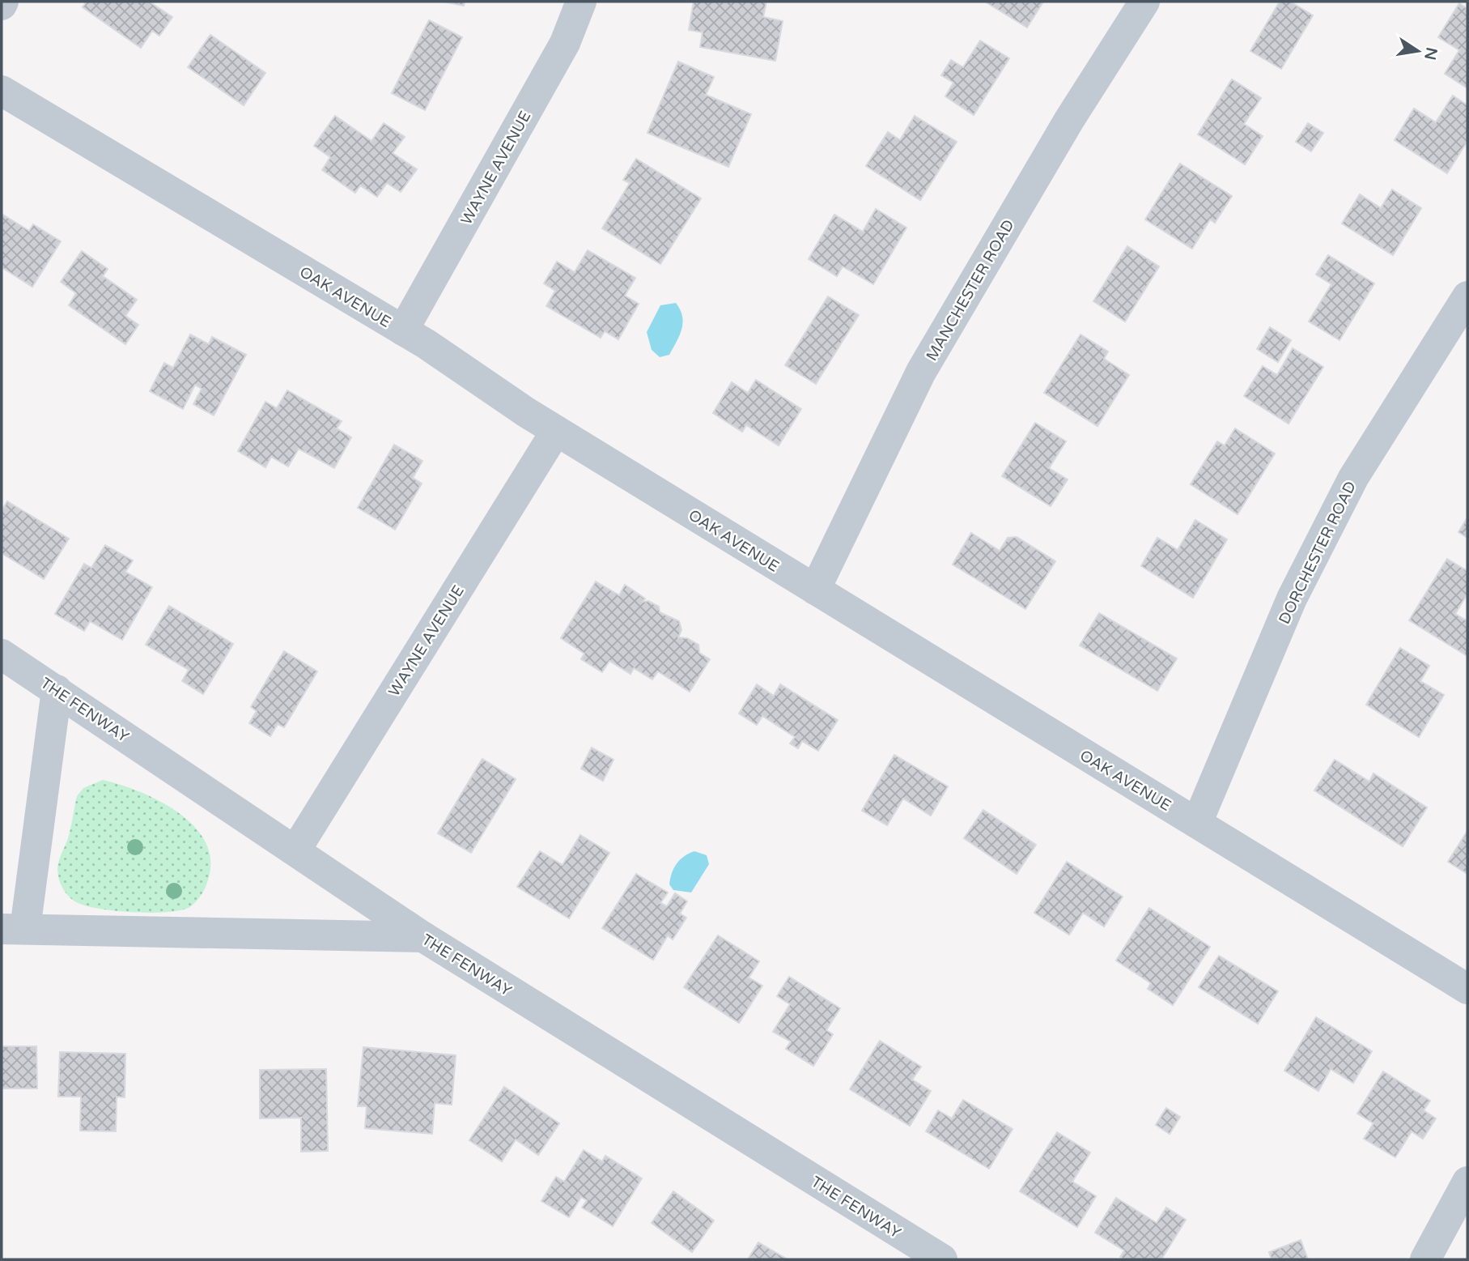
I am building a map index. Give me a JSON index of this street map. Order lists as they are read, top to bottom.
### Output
{
  "streets": {
    "street": [
      "WAYNE AVENUE",
      "MANCHESTER ROAD",
      "OAK AVENUE",
      "DORCHESTER ROAD",
      "THE FENWAY"
    ]
  },
  "crossings": [
    ["WAYNE AVENUE", "OAK AVENUE"],
    ["WAYNE AVENUE", "THE FENWAY"],
    ["MANCHESTER ROAD", "OAK AVENUE"],
    ["OAK AVENUE", "DORCHESTER ROAD"]
  ],
  "north": "right"
}
